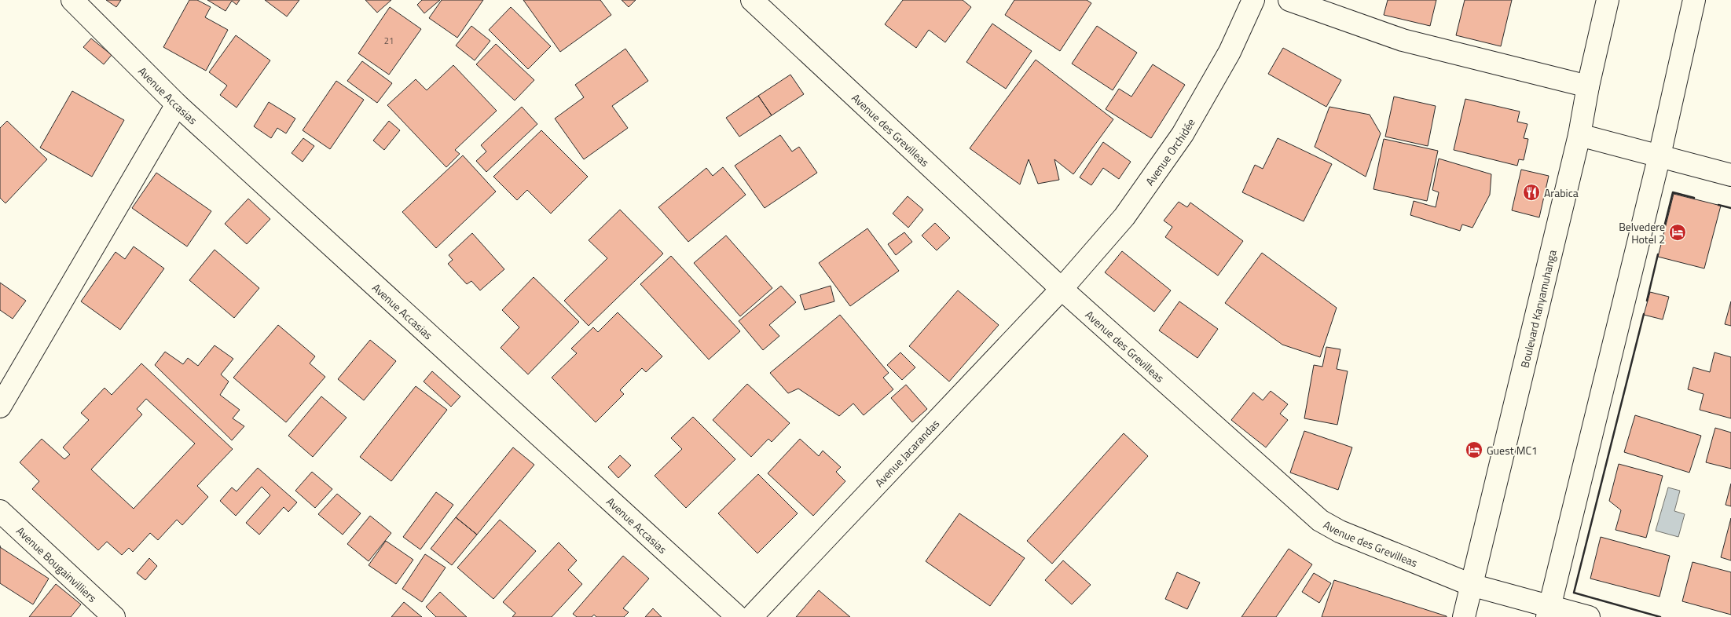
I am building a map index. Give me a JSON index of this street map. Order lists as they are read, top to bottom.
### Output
{
  "streets": {
    "street": [
      "Avenue Accasias",
      "Avenue des Grevilleas",
      "Avenue Orchidée",
      "Boulevard Kanyamuhanga",
      "Avenue Jacarandas",
      "Avenue Bougainvilliers"
    ]
  },
  "crossings": [
    ["Avenue des Grevilleas", "Avenue Orchidée"],
    ["Avenue des Grevilleas", "Boulevard Kanyamuhanga"],
    ["Avenue des Grevilleas", "Avenue Jacarandas"],
    ["Avenue Orchidée", "Avenue Jacarandas"]
  ],
  "places": {
    "restaurant": ["Arabica"],
    "hotel": ["Belvedere Hotel 2", "Guest MC1"]
  },
  "house_numbers": ["21"]
}
